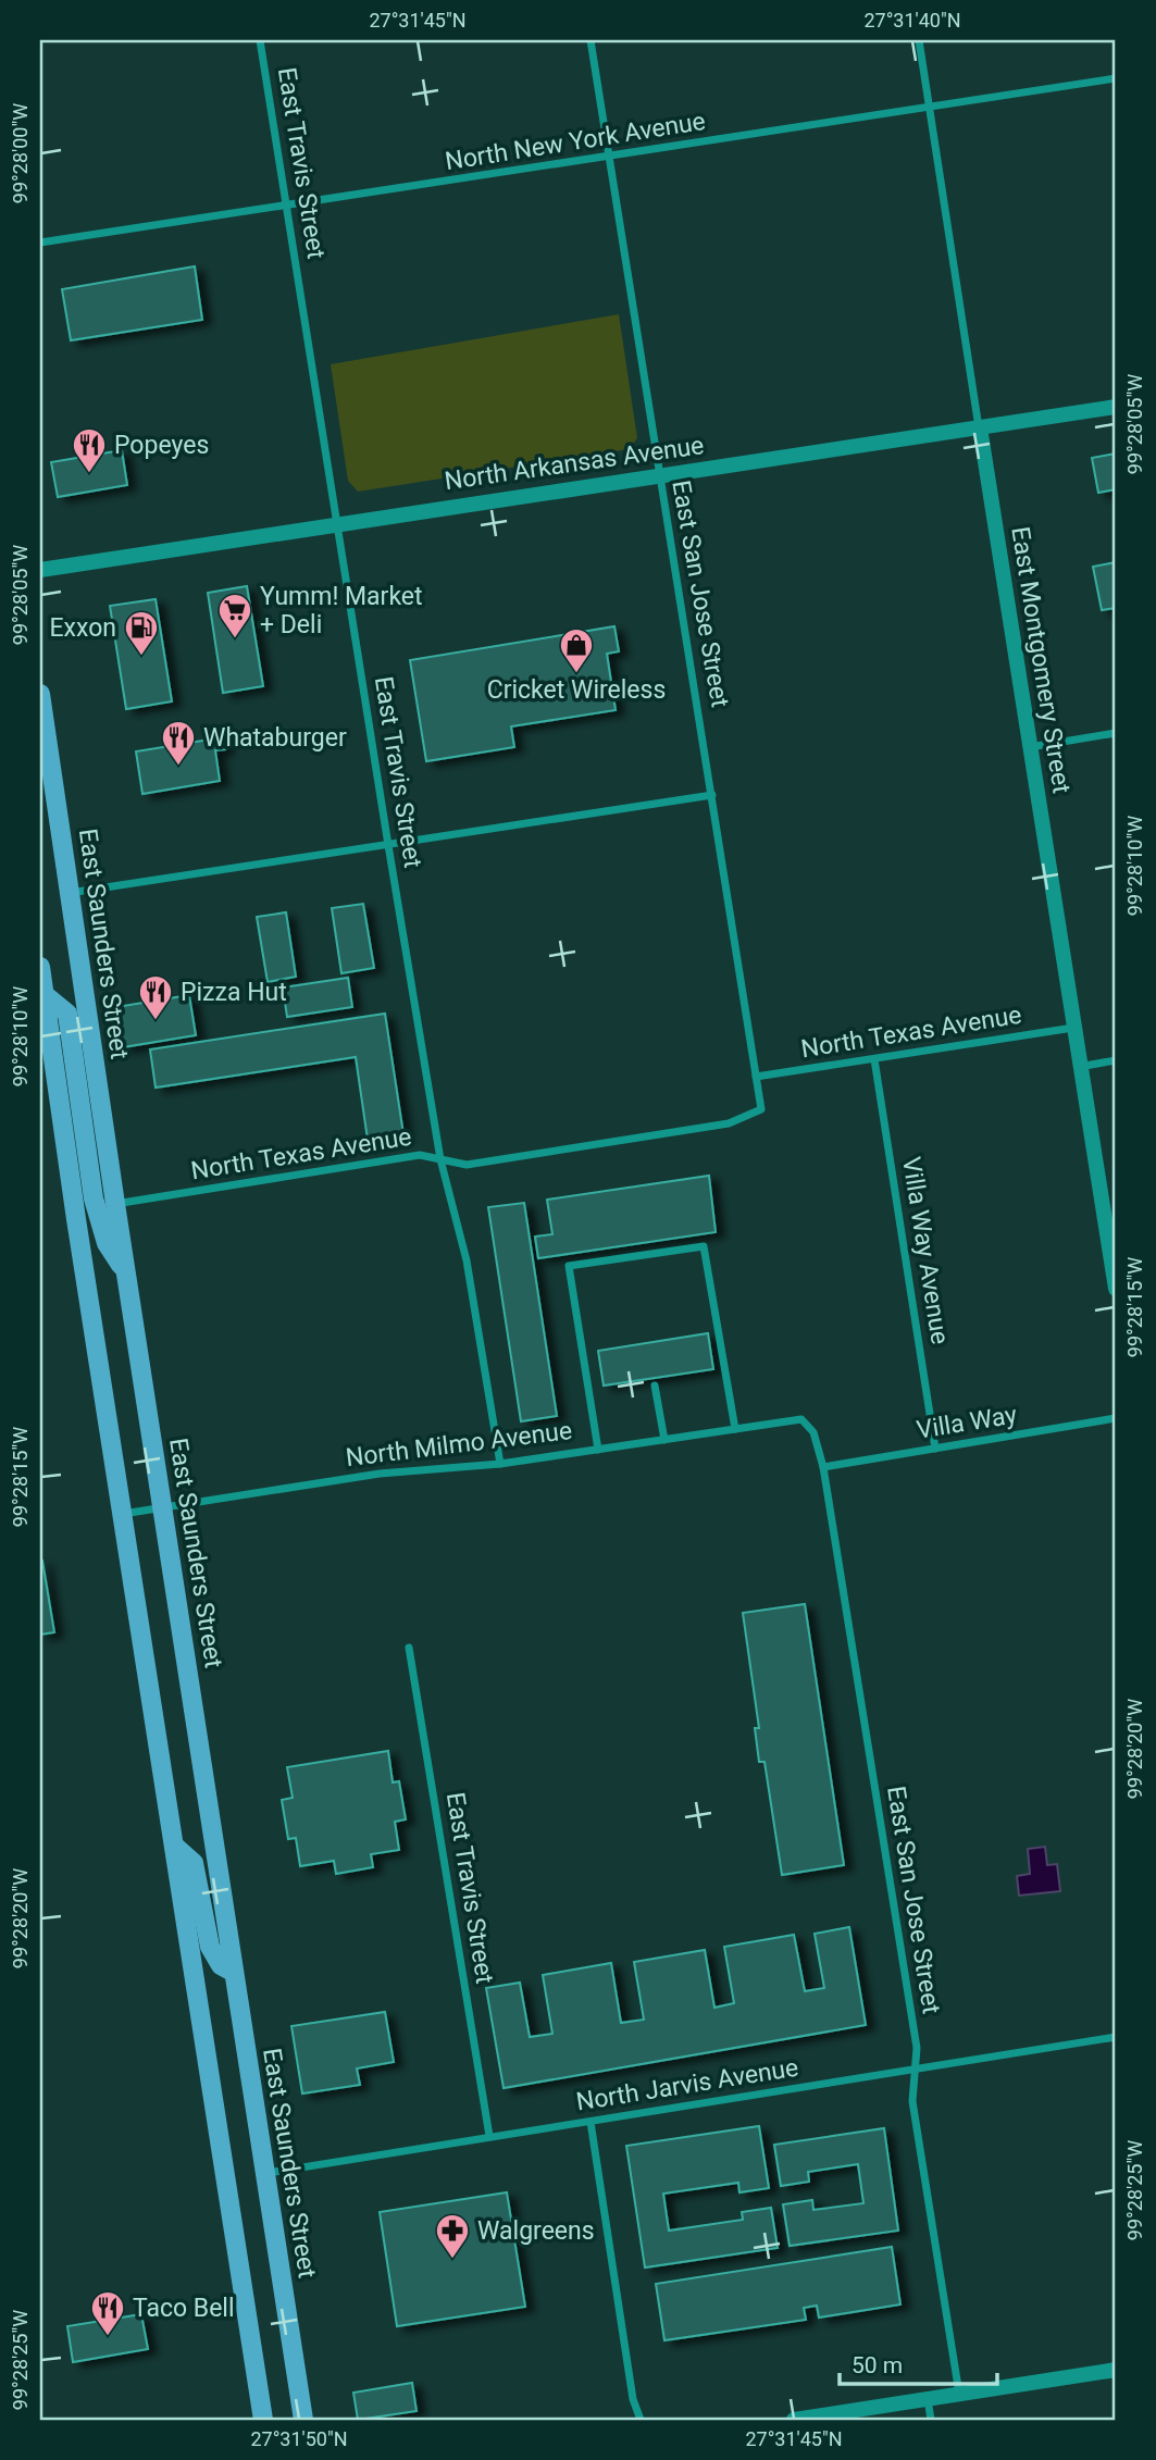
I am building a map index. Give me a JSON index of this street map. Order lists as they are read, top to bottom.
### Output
{
  "streets": {
    "main road": ["North Arkansas Avenue", "East Montgomery Street", "East Saunders Street"],
    "street": [
      "North New York Avenue",
      "East Travis Street",
      "East San Jose Street",
      "North Texas Avenue",
      "Villa Way Avenue",
      "Villa Way",
      "North Milmo Avenue",
      "North Jarvis Avenue"
    ]
  },
  "crossings": [
    ["North New York Avenue", "East Travis Street"],
    ["North New York Avenue", "East San Jose Street"],
    ["North New York Avenue", "East Montgomery Street"],
    ["East Travis Street", "North Arkansas Avenue"],
    ["East Travis Street", "North Texas Avenue"],
    ["East Travis Street", "North Milmo Avenue"],
    ["East Travis Street", "North Jarvis Avenue"],
    ["North Arkansas Avenue", "East San Jose Street"],
    ["North Arkansas Avenue", "East Montgomery Street"],
    ["East San Jose Street", "North Texas Avenue"],
    ["East San Jose Street", "Villa Way"],
    ["East San Jose Street", "North Milmo Avenue"],
    ["East San Jose Street", "North Jarvis Avenue"],
    ["East Montgomery Street", "North Texas Avenue"],
    ["East Saunders Street", "North Texas Avenue"],
    ["East Saunders Street", "North Milmo Avenue"],
    ["East Saunders Street", "North Jarvis Avenue"],
    ["North Texas Avenue", "Villa Way Avenue"],
    ["Villa Way Avenue", "Villa Way"]
  ],
  "places": {
    "restaurant": [
      "Popeyes",
      "Whataburger",
      "Pizza Hut",
      "Taco Bell"
    ],
    "supermarket": ["Yumm! Market + Deli"],
    "fuel station": ["Exxon"],
    "shop": ["Cricket Wireless"],
    "pharmacy": ["Walgreens"]
  },
  "scale_bar": "50 m",
  "coordinates": [
    "27°31'45\"N",
    "27°31'40\"N",
    "99°28'00\"W",
    "99°28'05\"W",
    "99°28'10\"W",
    "99°28'15\"W",
    "99°28'20\"W",
    "99°28'25\"W",
    "27°31'50\"N"
  ]
}
